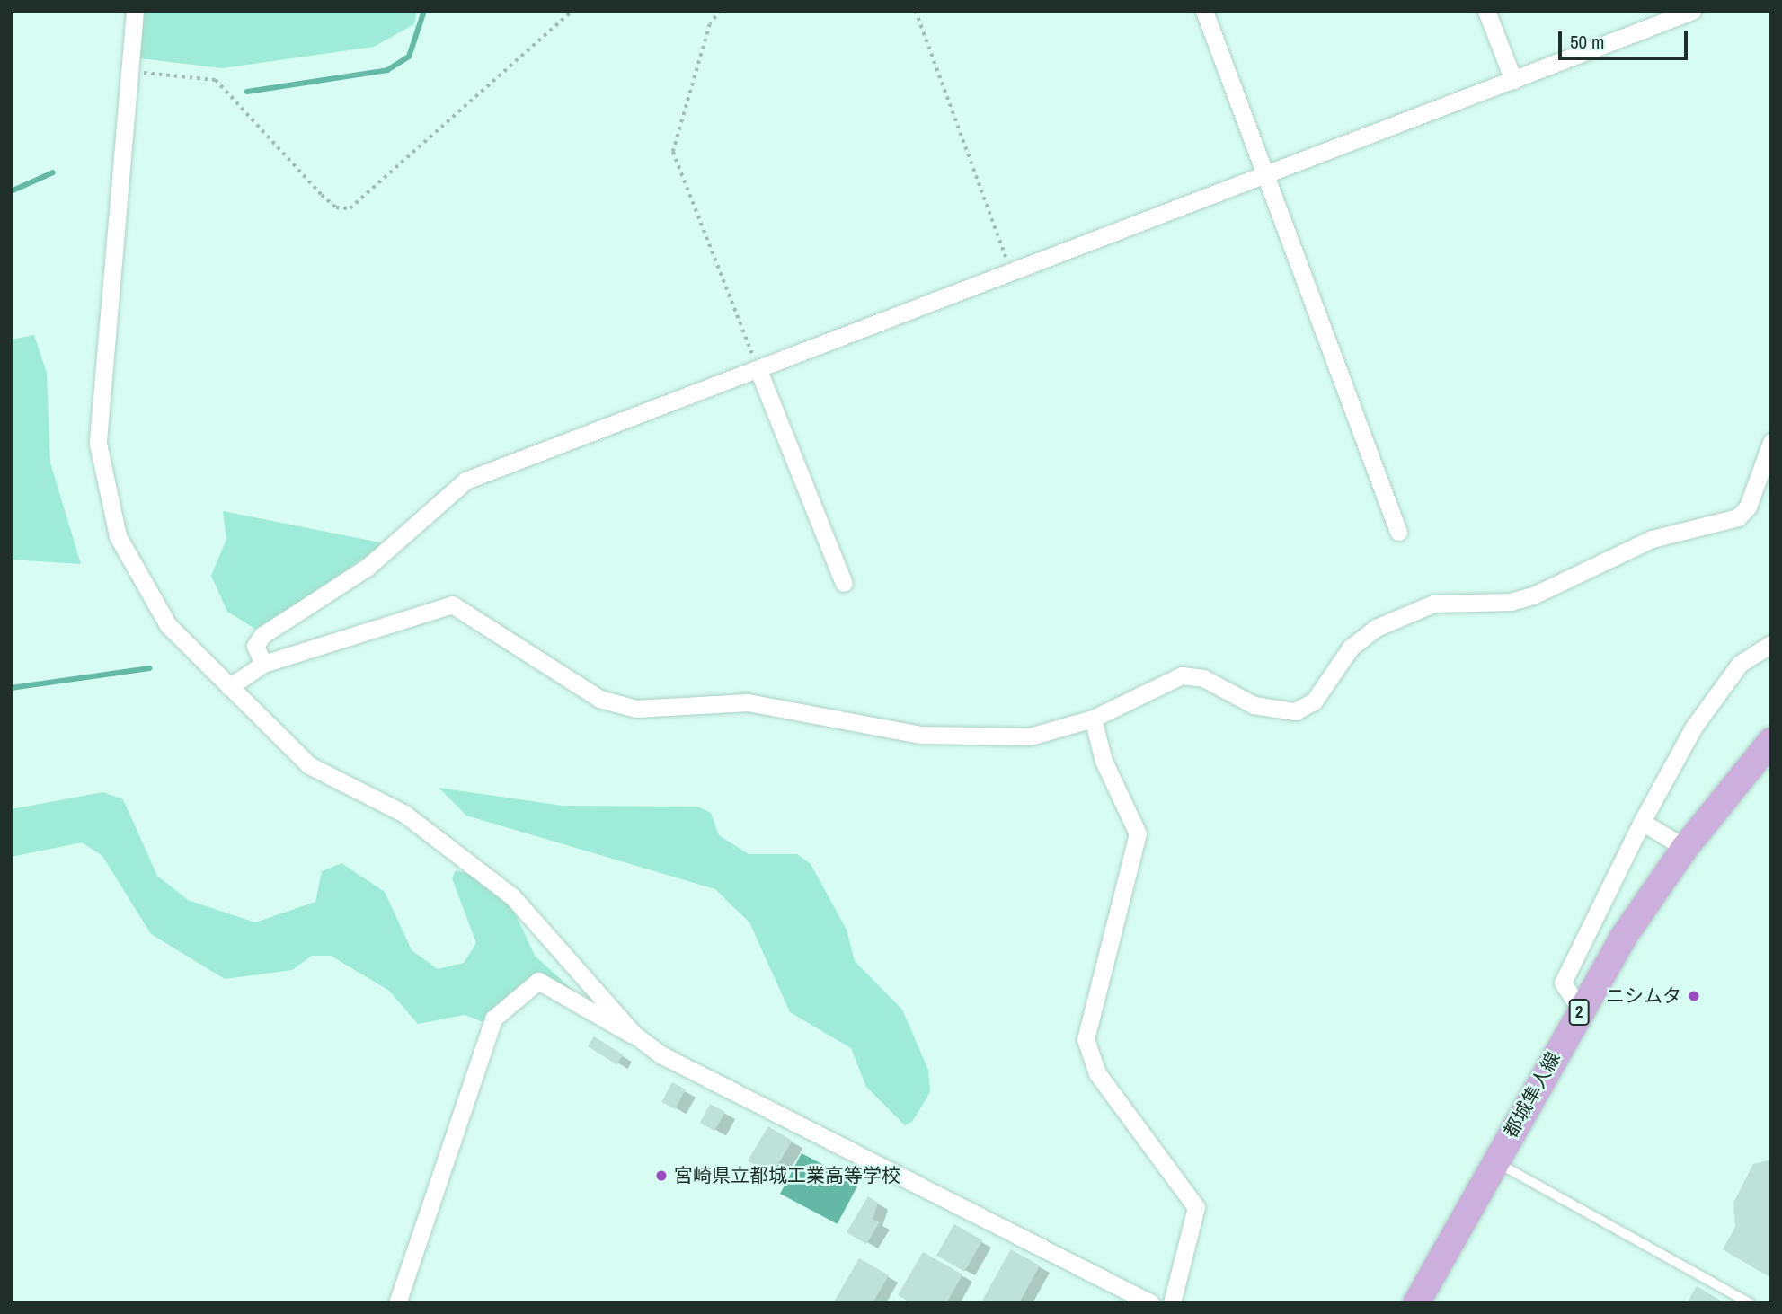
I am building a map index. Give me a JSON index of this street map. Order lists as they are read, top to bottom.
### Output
{
  "streets": {
    "main road": ["2", "都城隼人線"]
  },
  "places": ["ニシムタ", "宮崎県立都城工業高等学校"],
  "scale_bar": "50 m"
}
